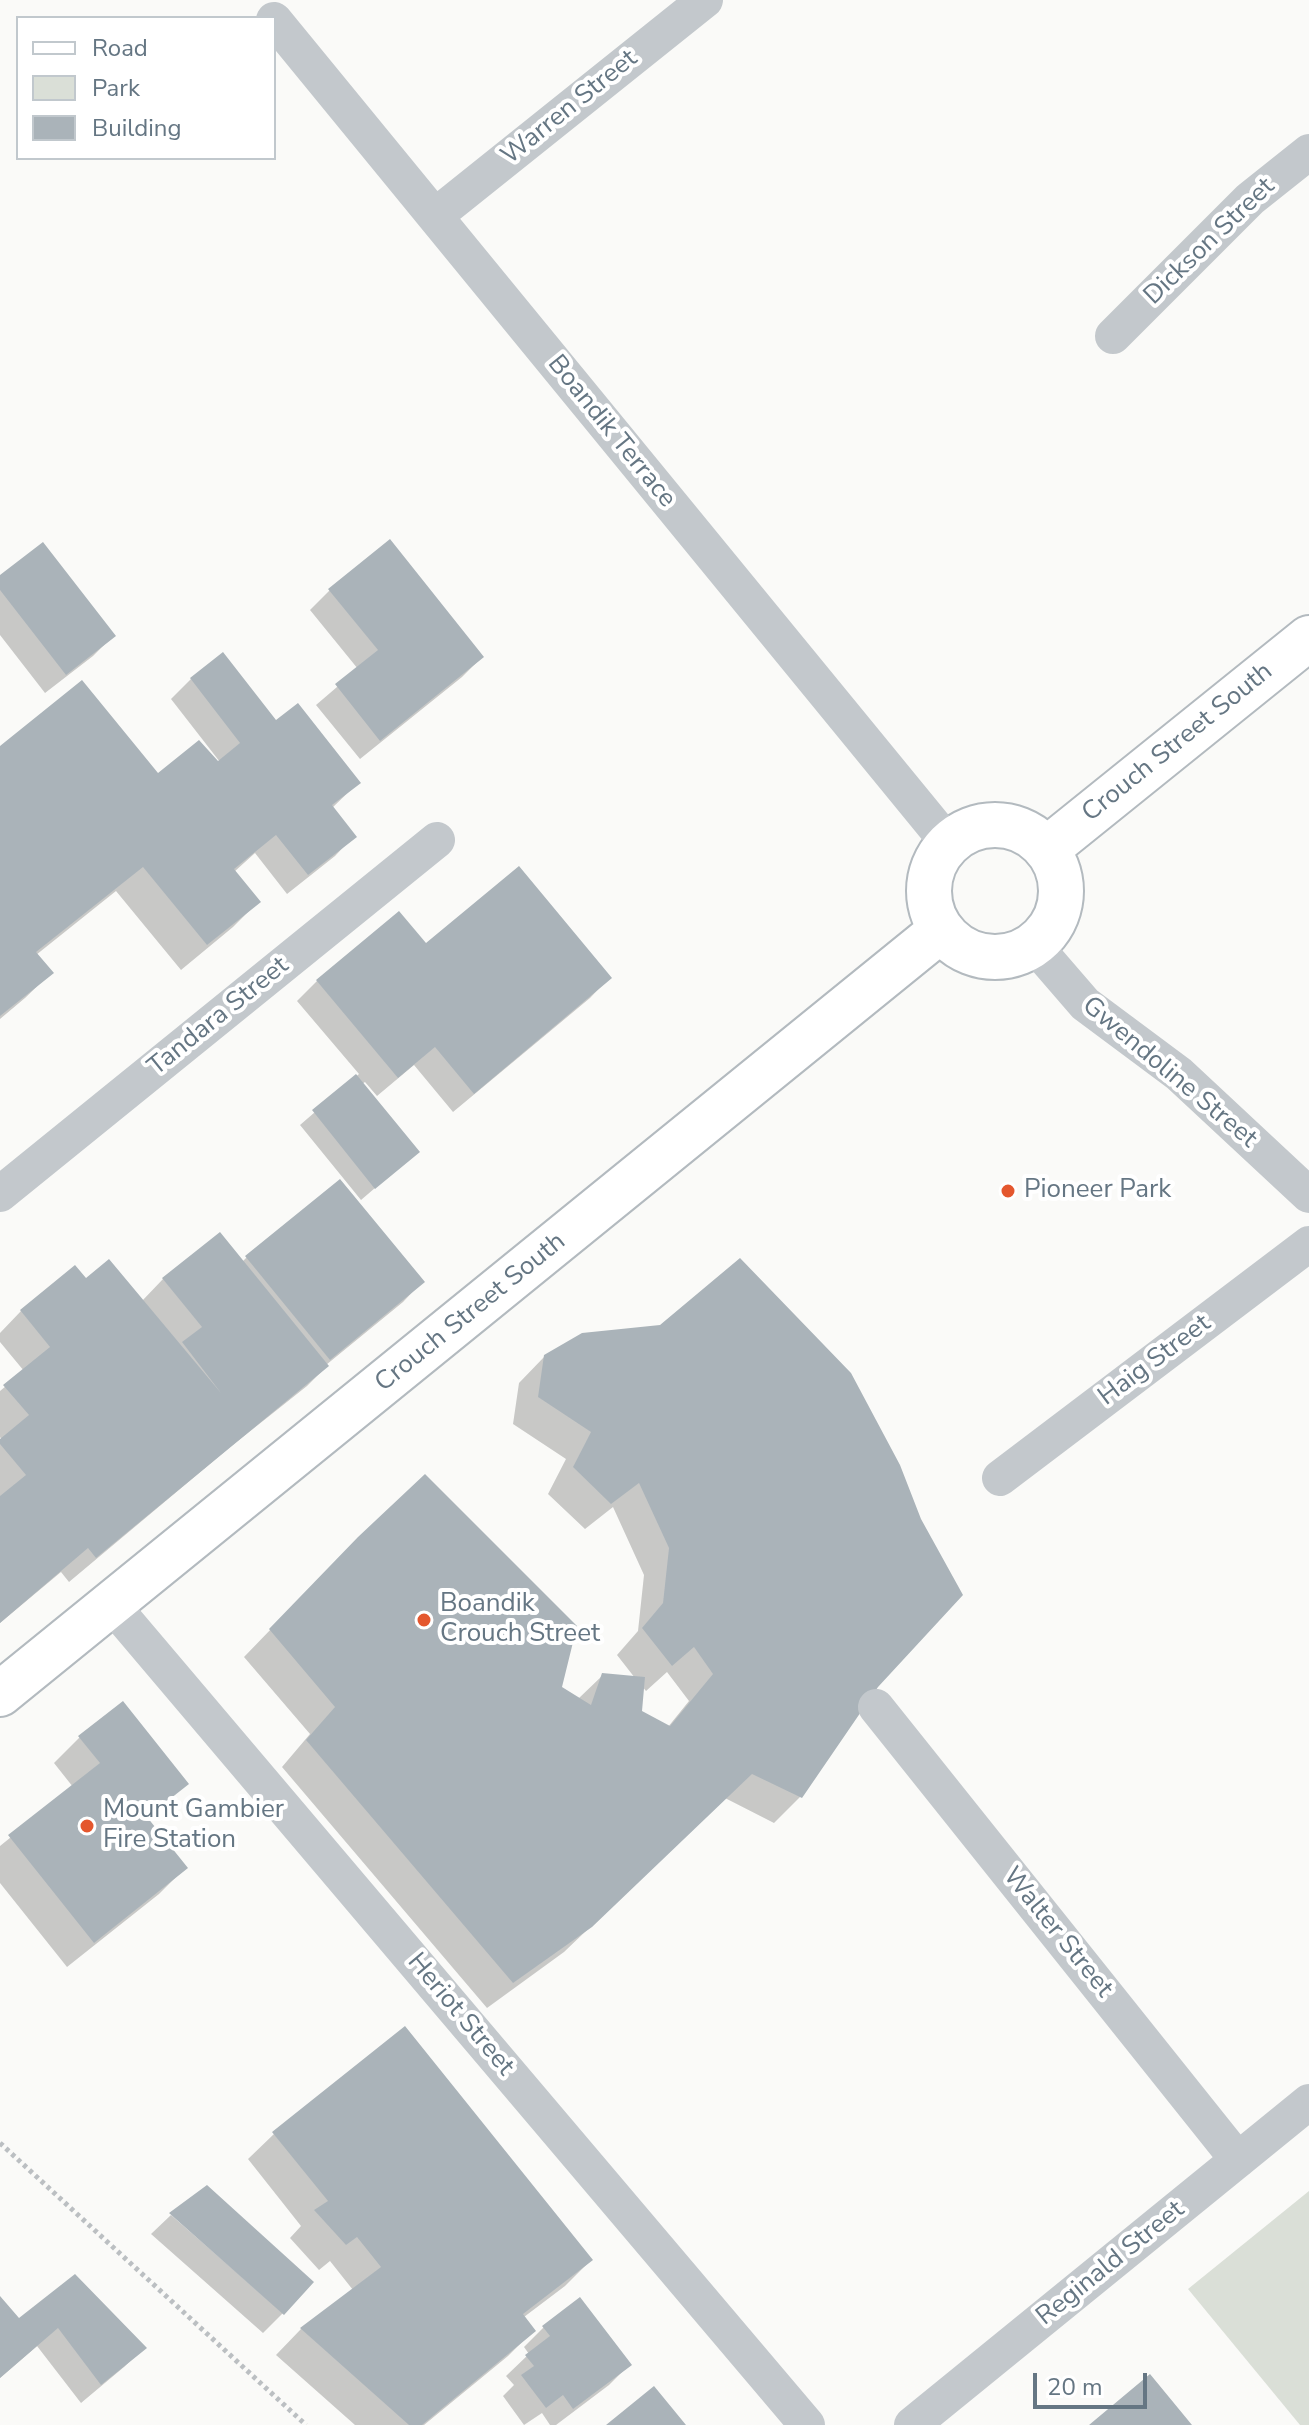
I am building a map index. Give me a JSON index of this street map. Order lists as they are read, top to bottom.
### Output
{
  "streets": {
    "street": [
      "Warren Street",
      "Dickson Street",
      "Boandik Terrace",
      "Crouch Street South",
      "Tandara Street",
      "Gwendoline Street",
      "Haig Street",
      "Walter Street",
      "Heriot Street",
      "Reginald Street"
    ]
  },
  "crossings": [
    ["Warren Street", "Boandik Terrace"],
    ["Boandik Terrace", "Crouch Street South"],
    ["Boandik Terrace", "Gwendoline Street"],
    ["Crouch Street South", "Gwendoline Street"],
    ["Crouch Street South", "Heriot Street"],
    ["Walter Street", "Reginald Street"]
  ],
  "places": ["Pioneer Park", "Boandik Crouch Street", "Mount Gambier Fire Station"],
  "legend": ["Road", "Park", "Building"],
  "scale_bar": "20 m"
}
